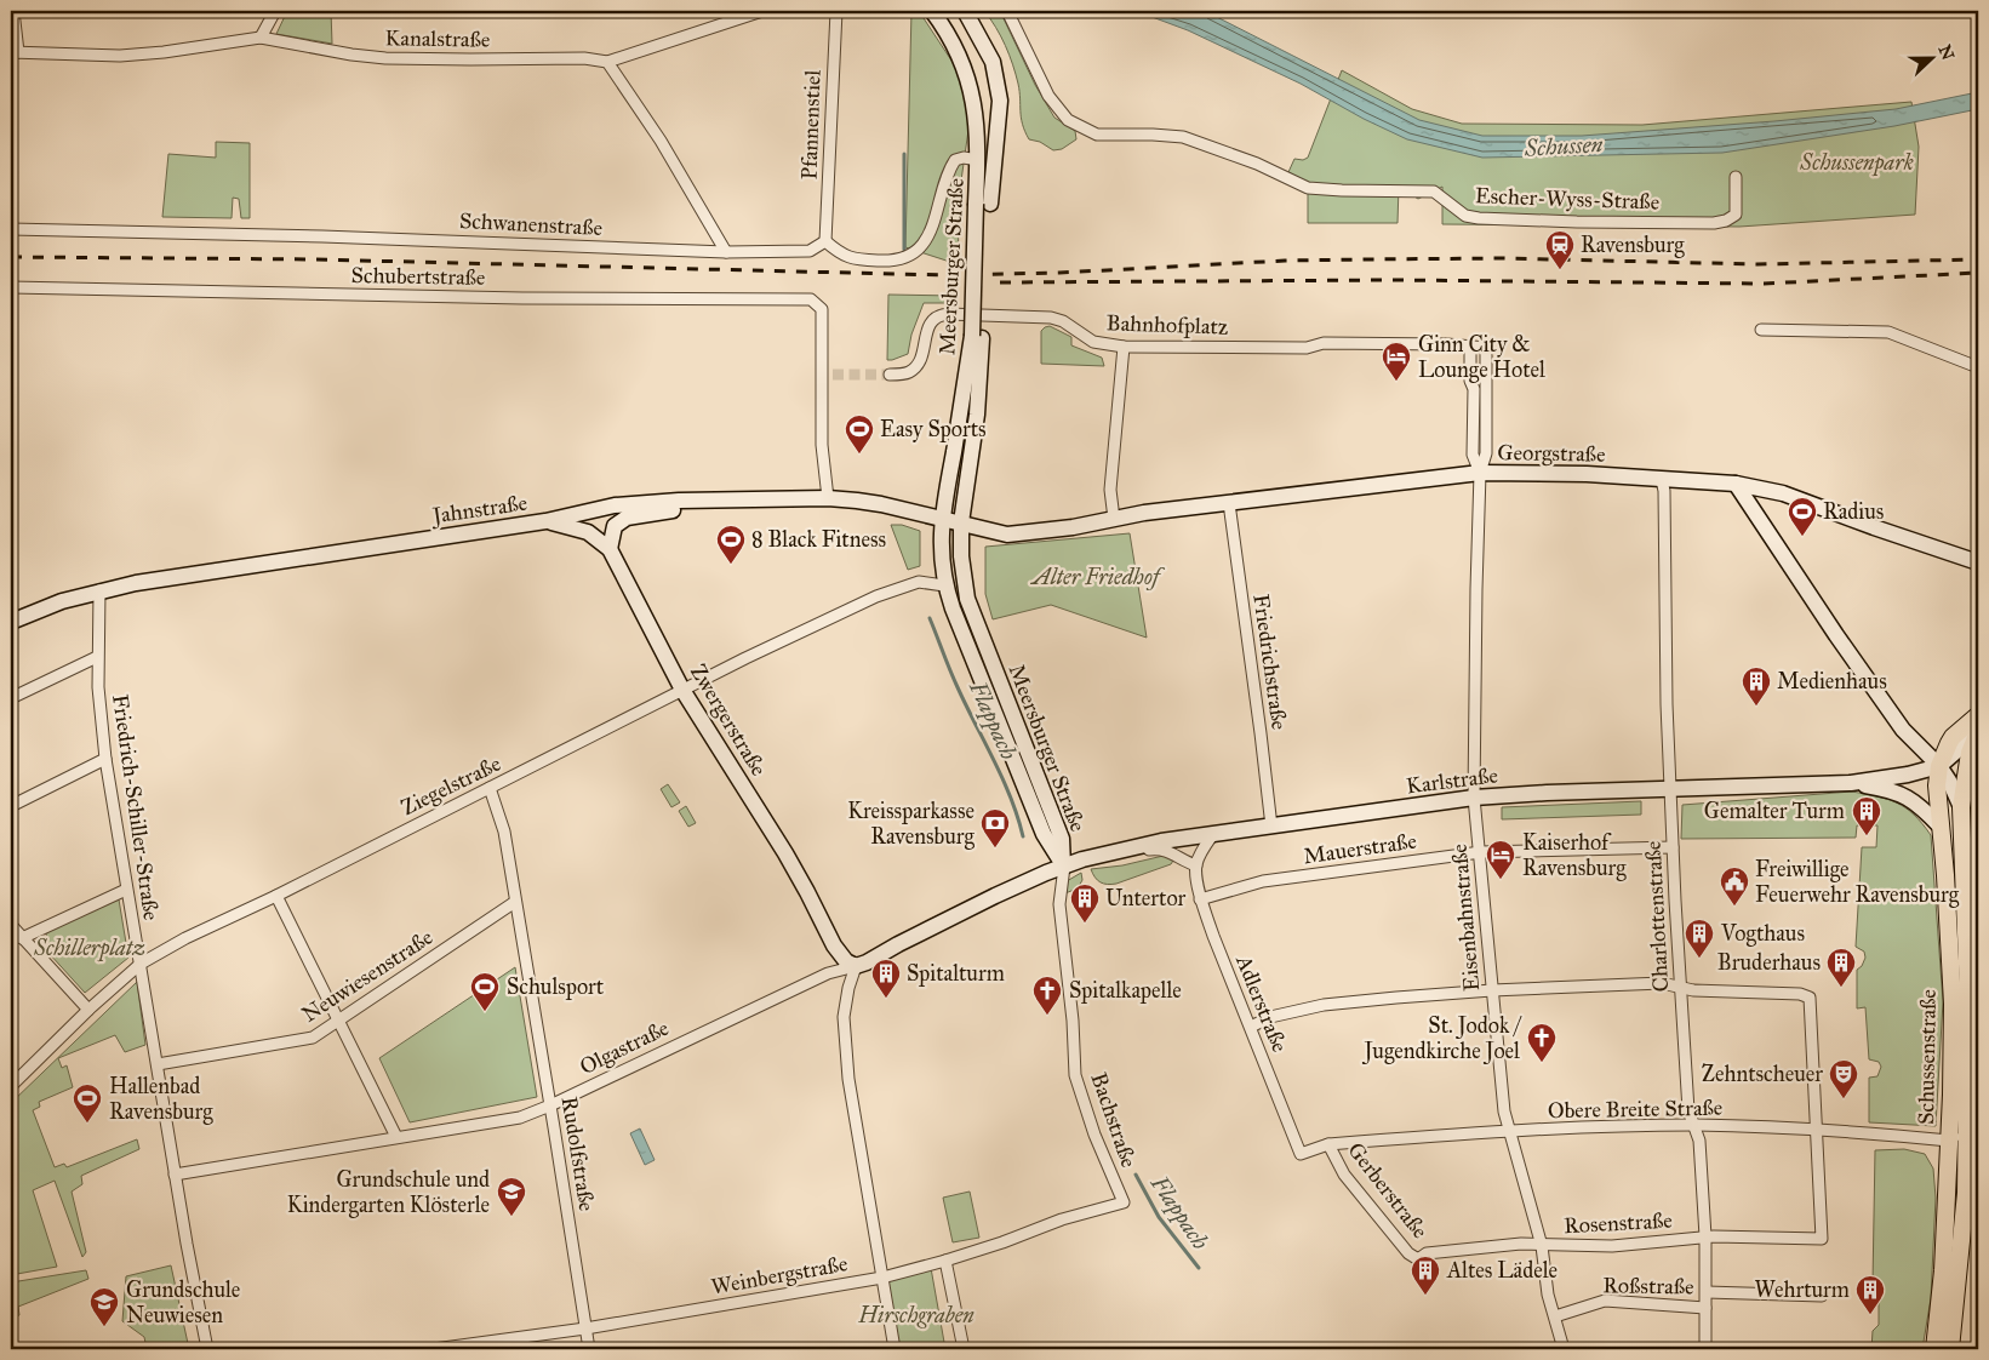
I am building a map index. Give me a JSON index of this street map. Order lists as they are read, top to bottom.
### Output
{
  "streets": {
    "main road": [
      "Meersburger Straße",
      "Georgstraße",
      "Jahnstraße",
      "Zwergerstraße",
      "Karlstraße",
      "Olgastraße",
      "Schussenstraße"
    ],
    "street": [
      "Kanalstraße",
      "Pfannenstiel",
      "Escher-Wyss-Straße",
      "Schwanenstraße",
      "Schubertstraße",
      "Bahnhofplatz",
      "Friedrichstraße",
      "Ziegelstraße",
      "Friedrich-Schiller-Straße",
      "Mauerstraße",
      "Charlottenstraße",
      "Eisenbahnstraße",
      "Neuwiesenstraße",
      "Adlerstraße",
      "Obere Breite Straße",
      "Bachstraße",
      "Rudolfstraße",
      "Gerberstraße",
      "Rosenstraße",
      "Weinbergstraße",
      "Roßstraße"
    ]
  },
  "crossings": [
    ["Pfannenstiel", "Schwanenstraße"],
    ["Meersburger Straße", "Georgstraße"],
    ["Meersburger Straße", "Jahnstraße"],
    ["Meersburger Straße", "Karlstraße"],
    ["Meersburger Straße", "Ziegelstraße"],
    ["Meersburger Straße", "Olgastraße"],
    ["Meersburger Straße", "Bachstraße"],
    ["Bahnhofplatz", "Eisenbahnstraße"],
    ["Georgstraße", "Jahnstraße"],
    ["Georgstraße", "Friedrichstraße"],
    ["Georgstraße", "Charlottenstraße"],
    ["Georgstraße", "Eisenbahnstraße"],
    ["Georgstraße", "Schussenstraße"],
    ["Jahnstraße", "Zwergerstraße"],
    ["Jahnstraße", "Friedrich-Schiller-Straße"],
    ["Friedrichstraße", "Karlstraße"],
    ["Zwergerstraße", "Ziegelstraße"],
    ["Zwergerstraße", "Olgastraße"],
    ["Karlstraße", "Charlottenstraße"],
    ["Karlstraße", "Eisenbahnstraße"],
    ["Karlstraße", "Olgastraße"],
    ["Karlstraße", "Schussenstraße"],
    ["Karlstraße", "Bachstraße"],
    ["Ziegelstraße", "Friedrich-Schiller-Straße"],
    ["Ziegelstraße", "Rudolfstraße"],
    ["Friedrich-Schiller-Straße", "Neuwiesenstraße"],
    ["Friedrich-Schiller-Straße", "Olgastraße"],
    ["Mauerstraße", "Charlottenstraße"],
    ["Mauerstraße", "Eisenbahnstraße"],
    ["Mauerstraße", "Adlerstraße"],
    ["Charlottenstraße", "Obere Breite Straße"],
    ["Charlottenstraße", "Rosenstraße"],
    ["Charlottenstraße", "Roßstraße"],
    ["Eisenbahnstraße", "Obere Breite Straße"],
    ["Eisenbahnstraße", "Rosenstraße"],
    ["Eisenbahnstraße", "Roßstraße"],
    ["Neuwiesenstraße", "Rudolfstraße"],
    ["Adlerstraße", "Obere Breite Straße"],
    ["Olgastraße", "Bachstraße"],
    ["Olgastraße", "Rudolfstraße"],
    ["Schussenstraße", "Obere Breite Straße"],
    ["Obere Breite Straße", "Gerberstraße"],
    ["Obere Breite Straße", "Rosenstraße"],
    ["Bachstraße", "Weinbergstraße"],
    ["Rudolfstraße", "Weinbergstraße"],
    ["Gerberstraße", "Rosenstraße"]
  ],
  "water": ["Schussen", "Flappach"],
  "parks": [
    "Schussenpark",
    "Alter Friedhof",
    "Schillerplatz",
    "Hirschgraben"
  ],
  "places": {
    "station": ["Ravensburg"],
    "hotel": ["Ginn City & Lounge Hotel", "Kaiserhof Ravensburg"],
    "sports": [
      "Easy Sports",
      "Radius",
      "8 Black Fitness",
      "Schulsport",
      "Hallenbad Ravensburg"
    ],
    "building": [
      "Medienhaus",
      "Gemalter Turm",
      "Untertor",
      "Vogthaus",
      "Bruderhaus",
      "Spitalturm",
      "Altes Lädele",
      "Wehrturm"
    ],
    "bank": ["Kreissparkasse Ravensburg"],
    "public building": ["Freiwillige Feuerwehr Ravensburg"],
    "church": ["Spitalkapelle", "St. Jodok / Jugendkirche Joel"],
    "theatre": ["Zehntscheuer"],
    "school or university": ["Grundschule und Kindergarten Klösterle", "Grundschule Neuwiesen"]
  },
  "north": "right"
}
